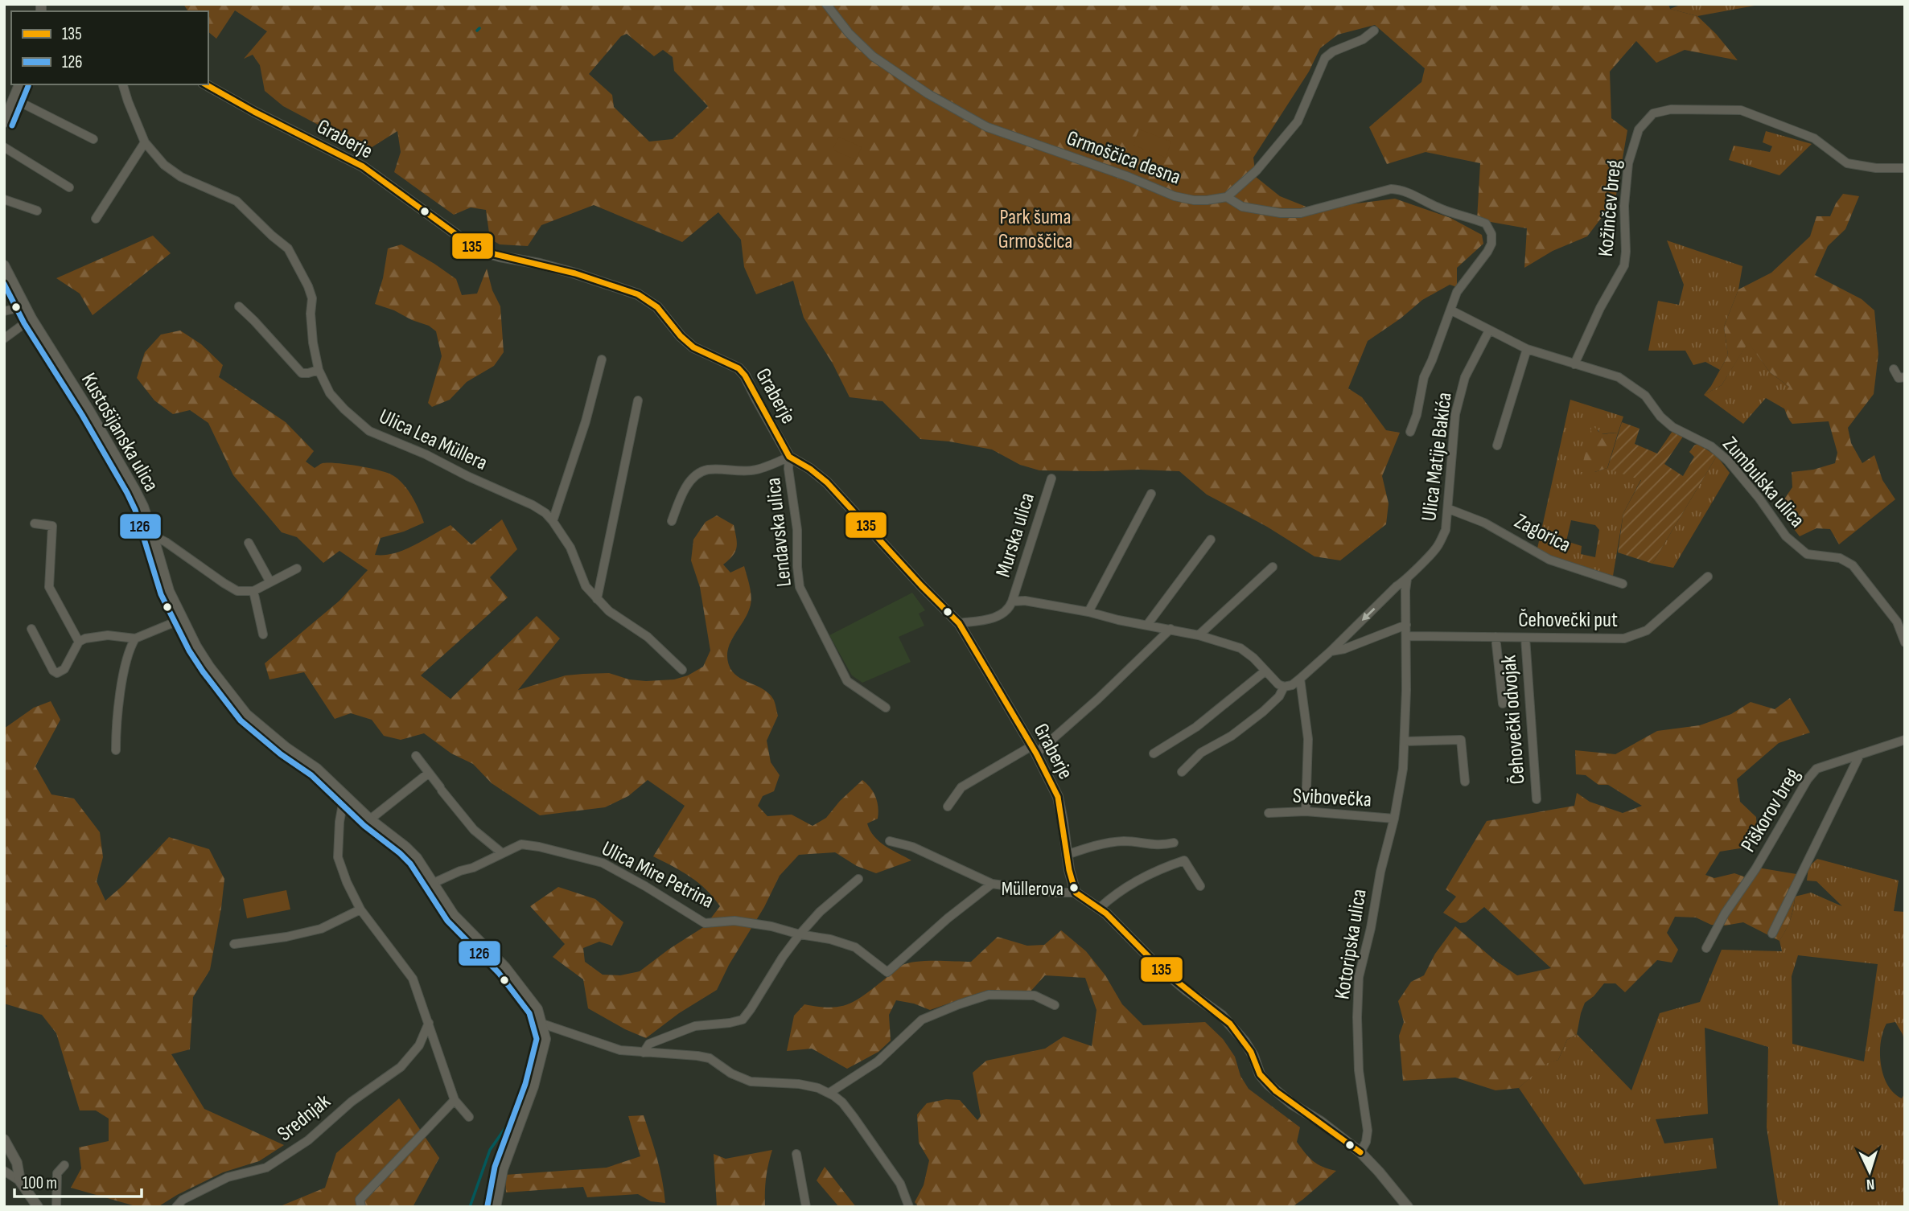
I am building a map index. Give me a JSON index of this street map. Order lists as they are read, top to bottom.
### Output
{
  "streets": {
    "street": [
      "Graberje",
      "Grmoščica desna",
      "Kožinčev breg",
      "Kustošijanska ulica",
      "Ulica Lea Müllera",
      "Ulica Matije Bakića",
      "Zumbulska ulica",
      "Lendavska ulica",
      "Zagorica",
      "Murska ulica",
      "Čehovečki put",
      "Čehovečki odvojak",
      "Svibovečka",
      "Piškorov breg",
      "Ulica Mire Petrina",
      "Kotoripska ulica",
      "Srednjak"
    ]
  },
  "crossings": [
    ["Graberje", "Lendavska ulica"],
    ["Kožinčev breg", "Zumbulska ulica"],
    ["Kustošijanska ulica", "Ulica Mire Petrina"],
    ["Ulica Matije Bakića", "Zumbulska ulica"],
    ["Ulica Matije Bakića", "Zagorica"],
    ["Ulica Matije Bakića", "Kotoripska ulica"],
    ["Čehovečki put", "Čehovečki odvojak"],
    ["Čehovečki put", "Kotoripska ulica"],
    ["Svibovečka", "Kotoripska ulica"]
  ],
  "parks": ["Park šuma Grmoščica"],
  "places": ["Müllerova"],
  "lines": ["transit line 135", "transit line 126"],
  "legend": ["135", "126"],
  "scale_bar": "100 m",
  "north": "bottom"
}
